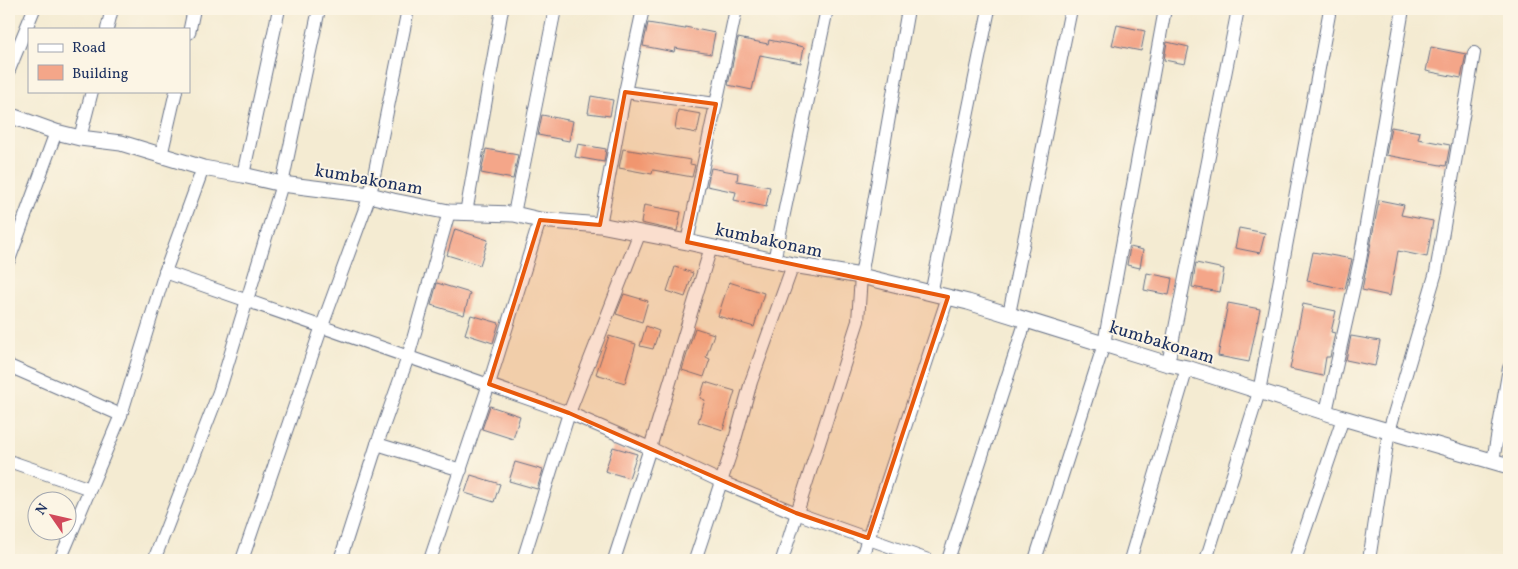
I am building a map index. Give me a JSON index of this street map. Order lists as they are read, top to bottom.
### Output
{
  "streets": {
    "street": ["kumbakonam"]
  },
  "legend": ["Road", "Building"],
  "north": "top left"
}
